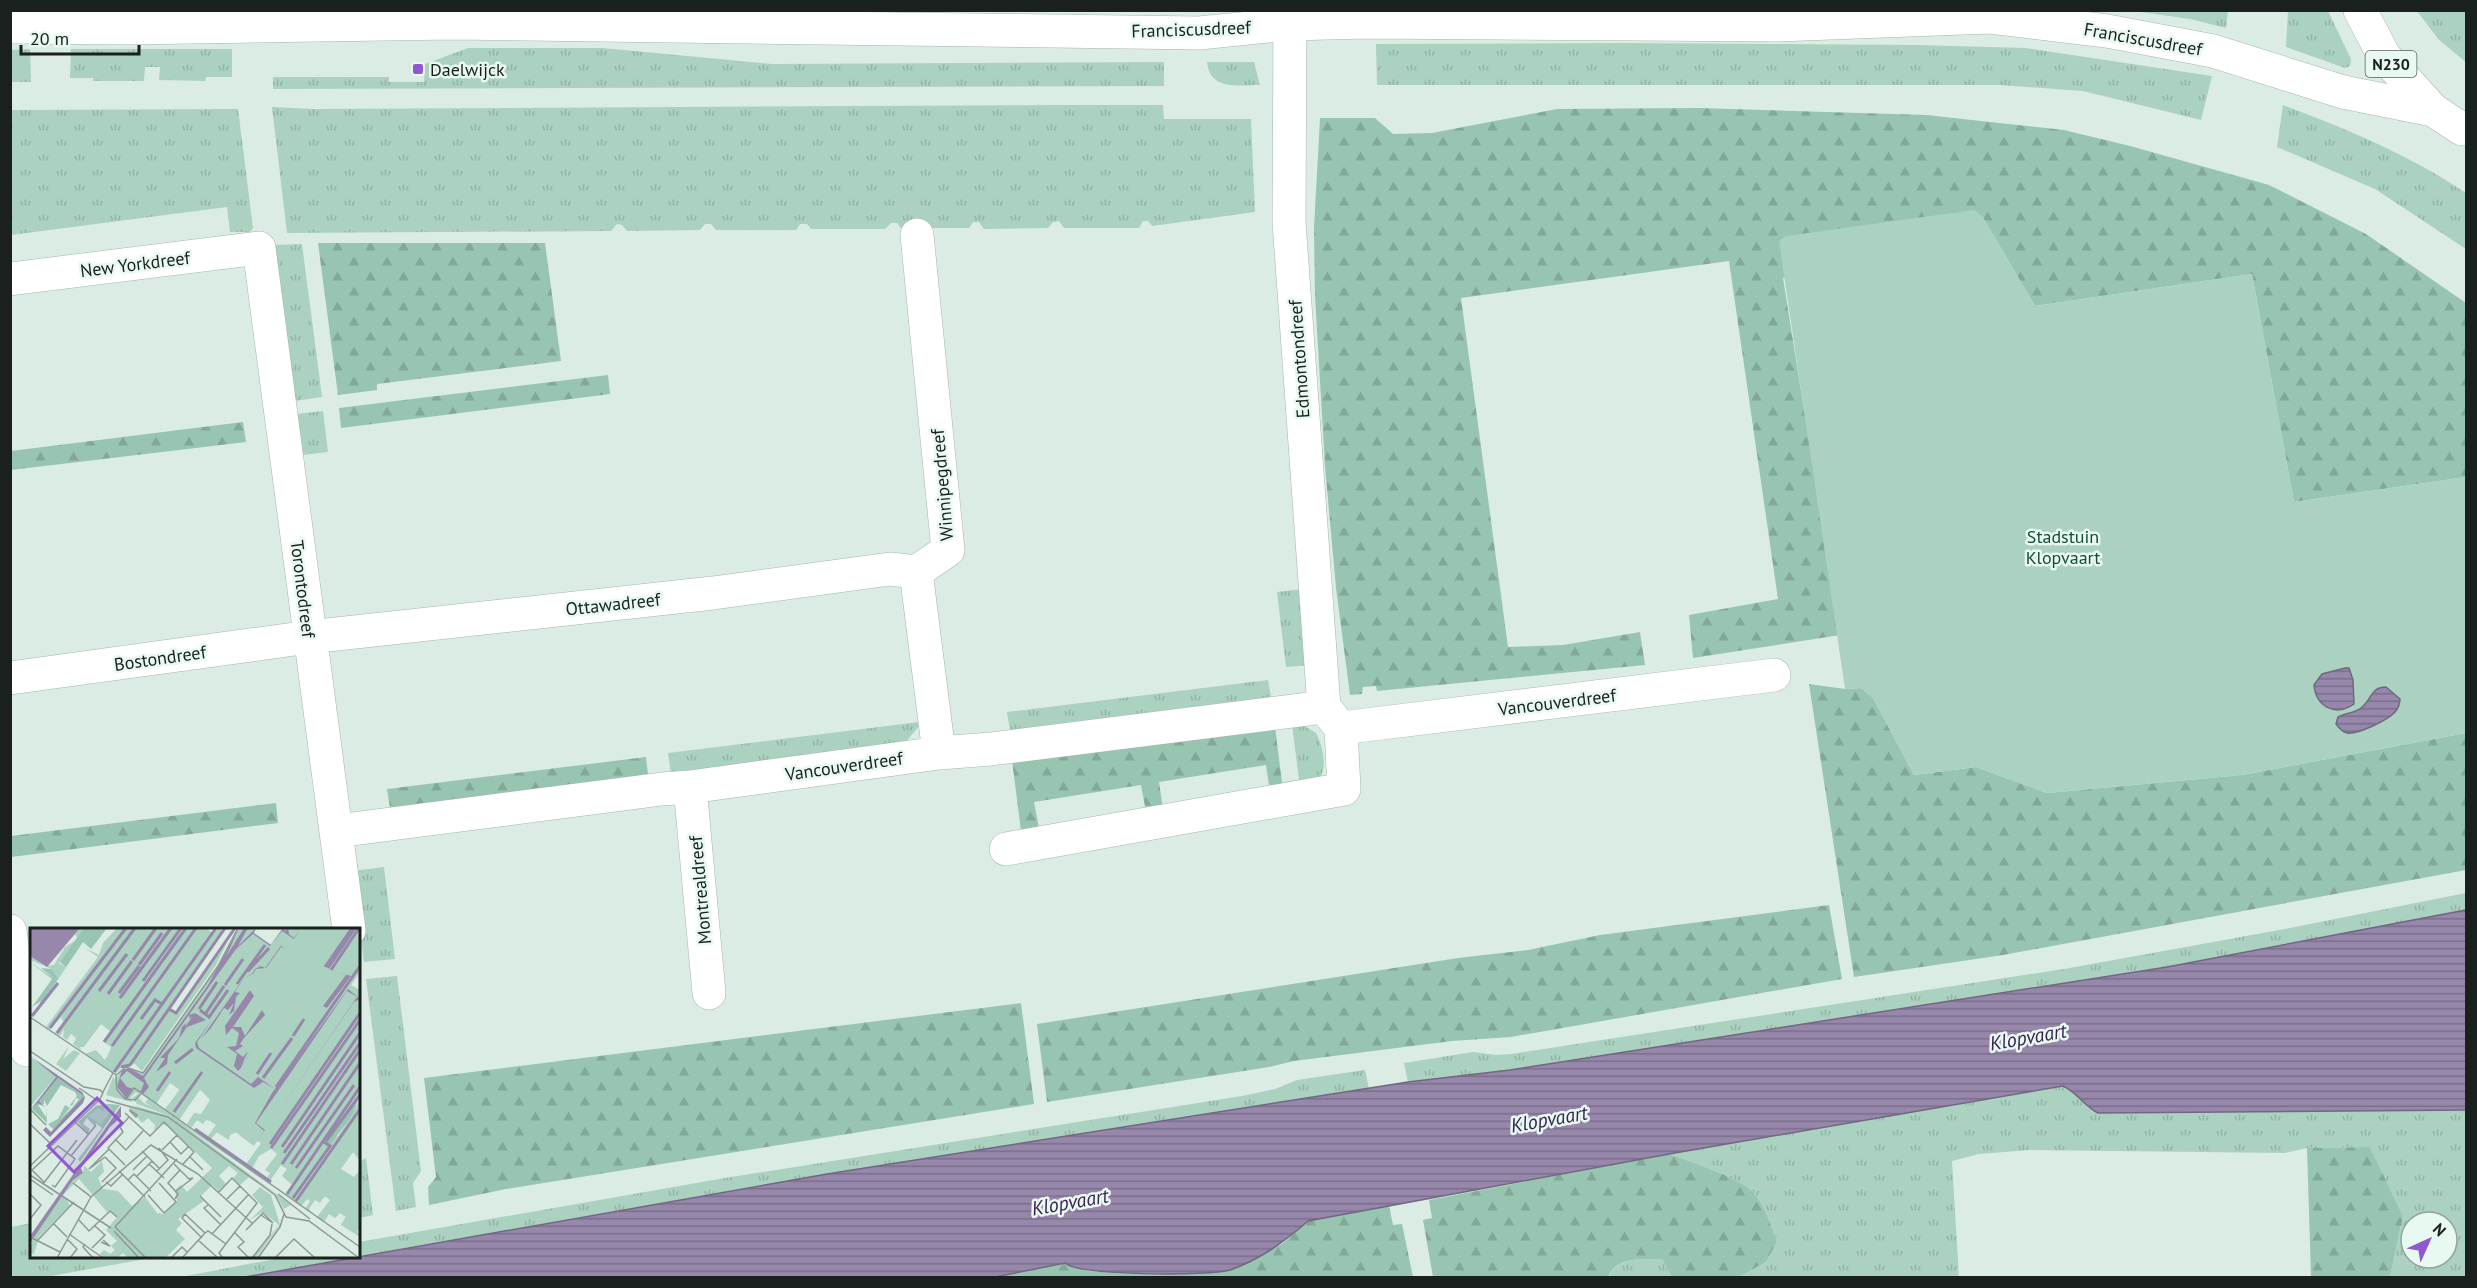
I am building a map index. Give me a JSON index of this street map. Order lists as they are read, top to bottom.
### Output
{
  "streets": {
    "street": [
      "Franciscusdreef",
      "N230",
      "New Yorkdreef",
      "Edmontondreef",
      "Winnipegdreef",
      "Torontodreef",
      "Ottawadreef",
      "Bostondreef",
      "Vancouverdreef",
      "Montrealdreef"
    ]
  },
  "crossings": [
    ["Franciscusdreef", "N230"],
    ["Franciscusdreef", "Edmontondreef"],
    ["New Yorkdreef", "Torontodreef"],
    ["Edmontondreef", "Vancouverdreef"],
    ["Winnipegdreef", "Ottawadreef"],
    ["Torontodreef", "Ottawadreef"],
    ["Torontodreef", "Bostondreef"],
    ["Torontodreef", "Vancouverdreef"],
    ["Ottawadreef", "Bostondreef"],
    ["Vancouverdreef", "Montrealdreef"]
  ],
  "water": ["Klopvaart"],
  "parks": ["Stadstuin Klopvaart"],
  "places": {
    "transit": ["Daelwijck"]
  },
  "scale_bar": "20 m",
  "north": "top right"
}
